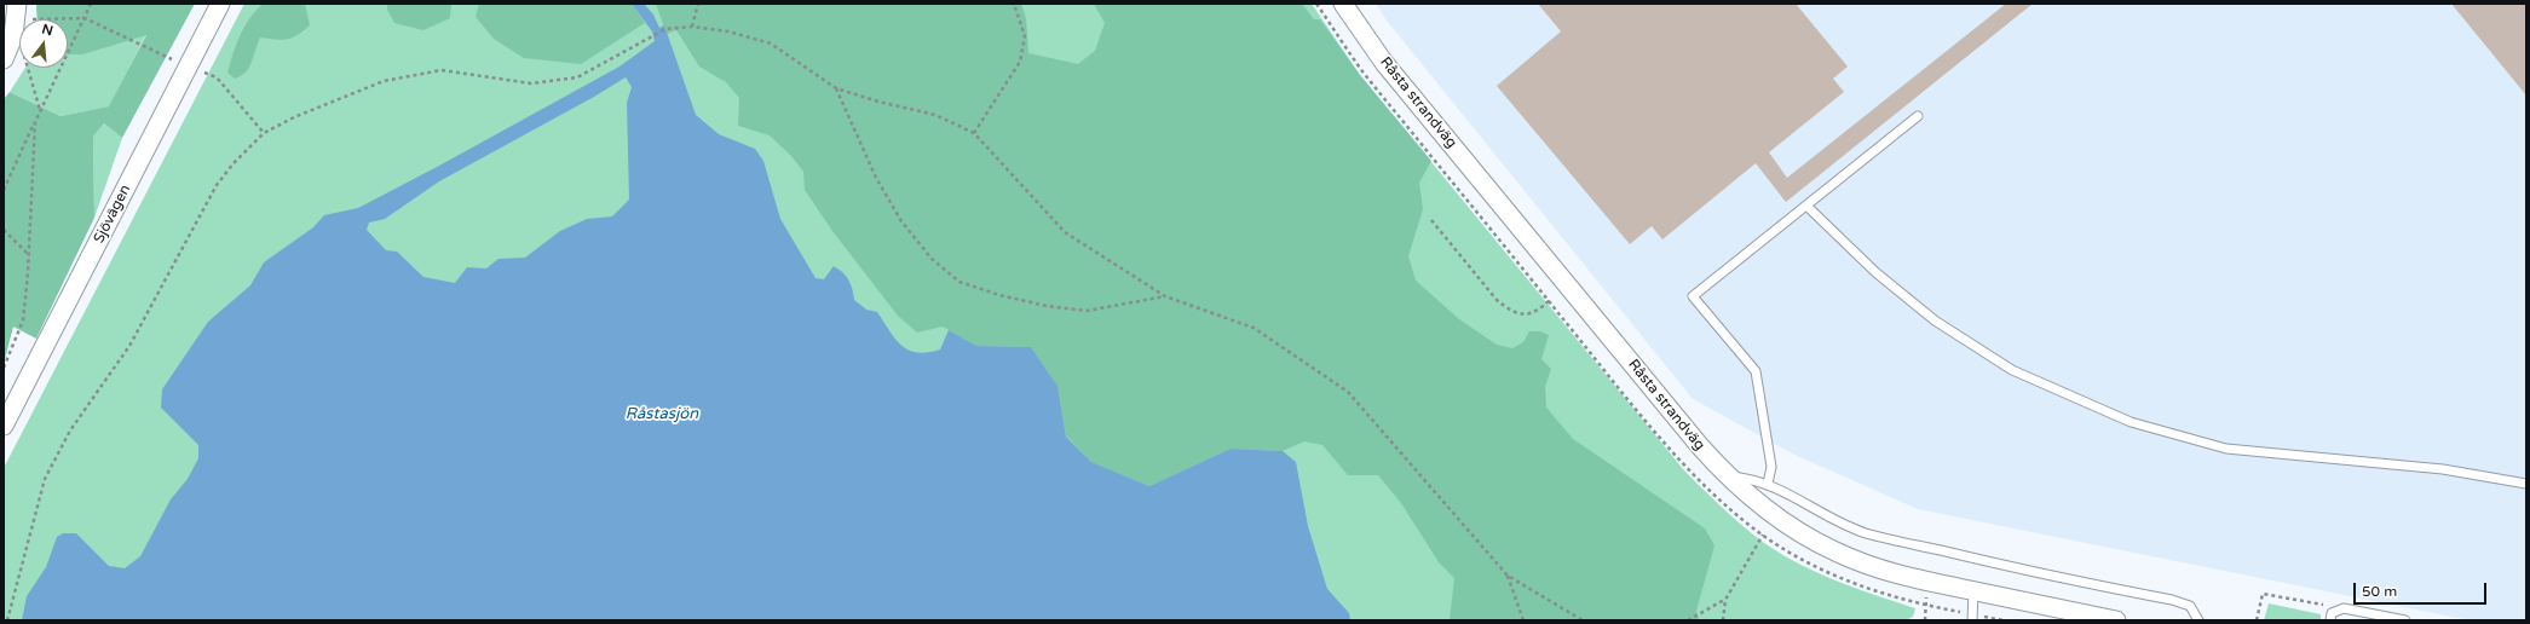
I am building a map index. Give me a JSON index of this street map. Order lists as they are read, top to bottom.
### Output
{
  "streets": {
    "street": ["Råsta strandväg", "Sjövägen"]
  },
  "water": ["Råstasjön"],
  "scale_bar": "50 m",
  "north": "top"
}
